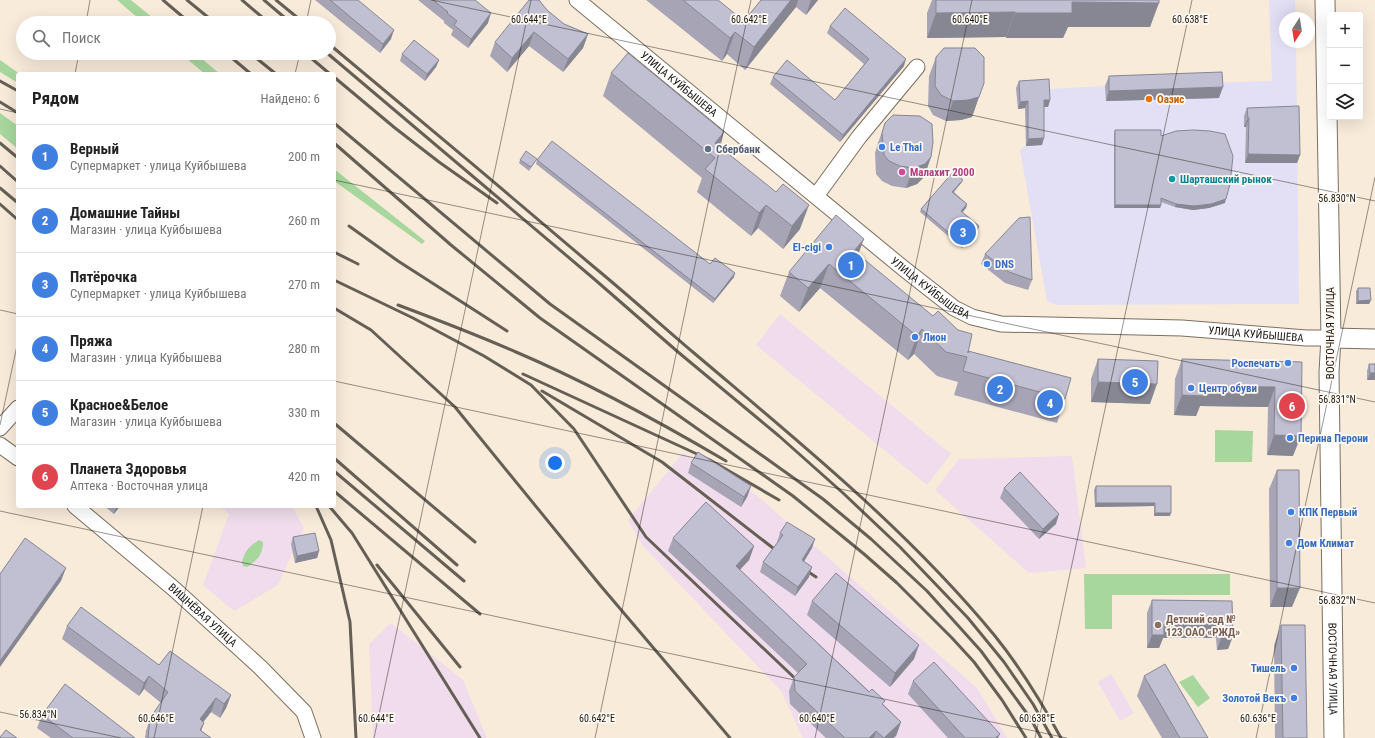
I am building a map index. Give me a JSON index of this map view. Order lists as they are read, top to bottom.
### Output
{
  "streets": {
    "main road": ["УЛИЦА КУЙБЫШЕВА", "ВОСТОЧНАЯ УЛИЦА"],
    "street": ["ВИШНЁВАЯ УЛИЦА"]
  },
  "crossings": [
    ["УЛИЦА КУЙБЫШЕВА", "ВОСТОЧНАЯ УЛИЦА"]
  ],
  "places": [
    "Оазис",
    "Le Thai",
    "Сбербанк",
    "Малахит 2000",
    "Шарташский рынок",
    "El-cigi",
    "DNS",
    "Лион",
    "Роспечать",
    "Центр обуви",
    "Перина Перони",
    "КПК Первый",
    "Дом Климат",
    "Детский сад № 123 ОАО «РЖД»",
    "Тишель",
    "Золотой Векъ"
  ],
  "north": "bottom",
  "page": {
    "map_buttons": ["+", "−"],
    "search": "Поиск",
    "heading": ["Рядом", "Найдено: 6"],
    "list": [
      {
        "mark": "1",
        "name": "Верный",
        "note": "Супермаркет · улица Куйбышева",
        "value": "200 m"
      },
      {
        "mark": "2",
        "name": "Домашние Тайны",
        "note": "Магазин · улица Куйбышева",
        "value": "260 m"
      },
      {
        "mark": "3",
        "name": "Пятёрочка",
        "note": "Супермаркет · улица Куйбышева",
        "value": "270 m"
      },
      {
        "mark": "4",
        "name": "Пряжа",
        "note": "Магазин · улица Куйбышева",
        "value": "280 m"
      },
      {
        "mark": "5",
        "name": "Красное&Белое",
        "note": "Магазин · улица Куйбышева",
        "value": "330 m"
      },
      {
        "mark": "6",
        "name": "Планета Здоровья",
        "note": "Аптека · Восточная улица",
        "value": "420 m"
      }
    ],
    "pins": [
      "3",
      "1",
      "5",
      "2",
      "4",
      "6"
    ]
  },
  "coordinates": [
    "60.644°E",
    "60.642°E",
    "60.640°E",
    "60.638°E",
    "56.830°N",
    "56.831°N",
    "56.832°N",
    "56.834°N",
    "60.646°E",
    "60.636°E"
  ]
}
